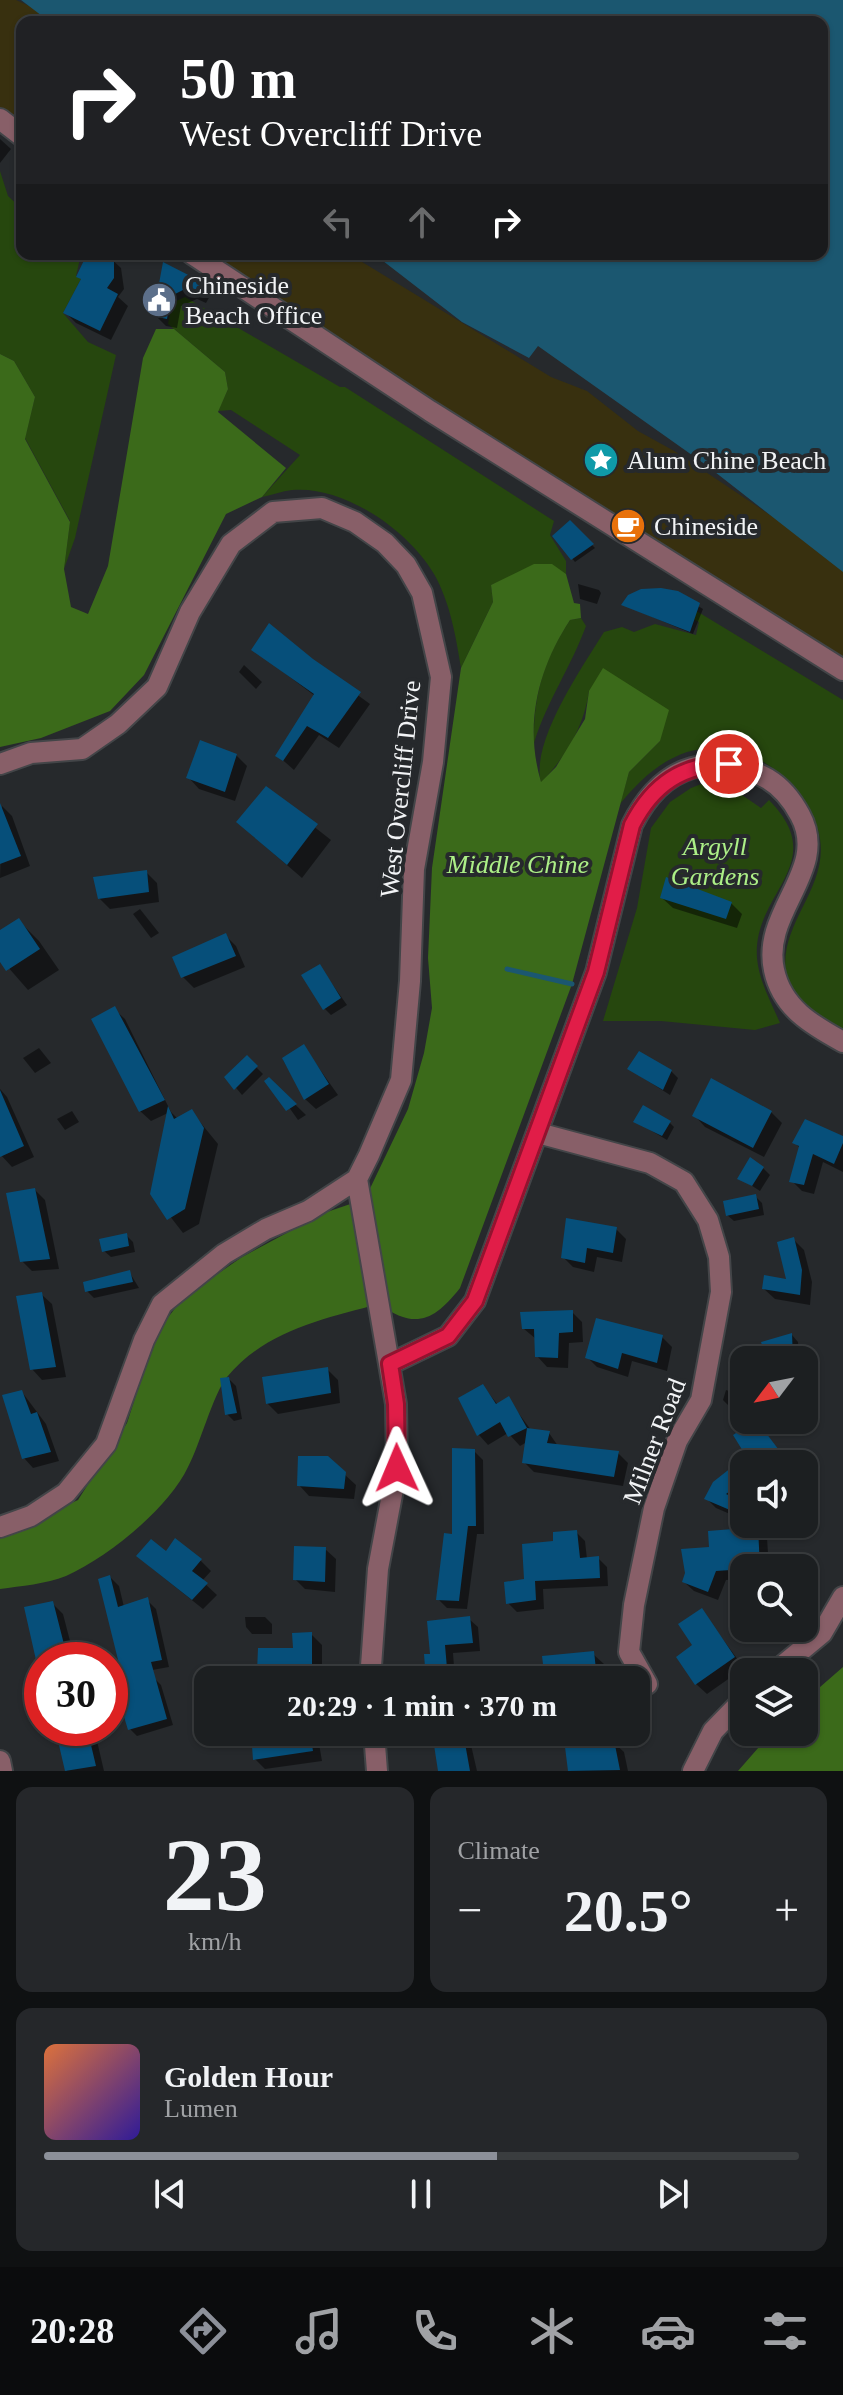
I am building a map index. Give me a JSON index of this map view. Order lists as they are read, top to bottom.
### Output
{
  "streets": {
    "street": ["West Overcliff Drive", "Milner Road"]
  },
  "parks": ["Argyll Gardens", "Middle Chine"],
  "places": {
    "public building": ["Chineside Beach Office"],
    "place": ["Alum Chine Beach"],
    "cafe": ["Chineside"]
  },
  "north": "bottom left",
  "page": {
    "turn": ["50 m", "West Overcliff Drive"],
    "limit": "30",
    "trip": "20:29 · 1 min · 370 m",
    "tile": [
      ["23", "km/h"],
      "Climate"
    ],
    "heat": ["−", "20.5°", "+"],
    "song": ["Golden Hour", "Lumen"],
    "tabs": "20:28"
  }
}
